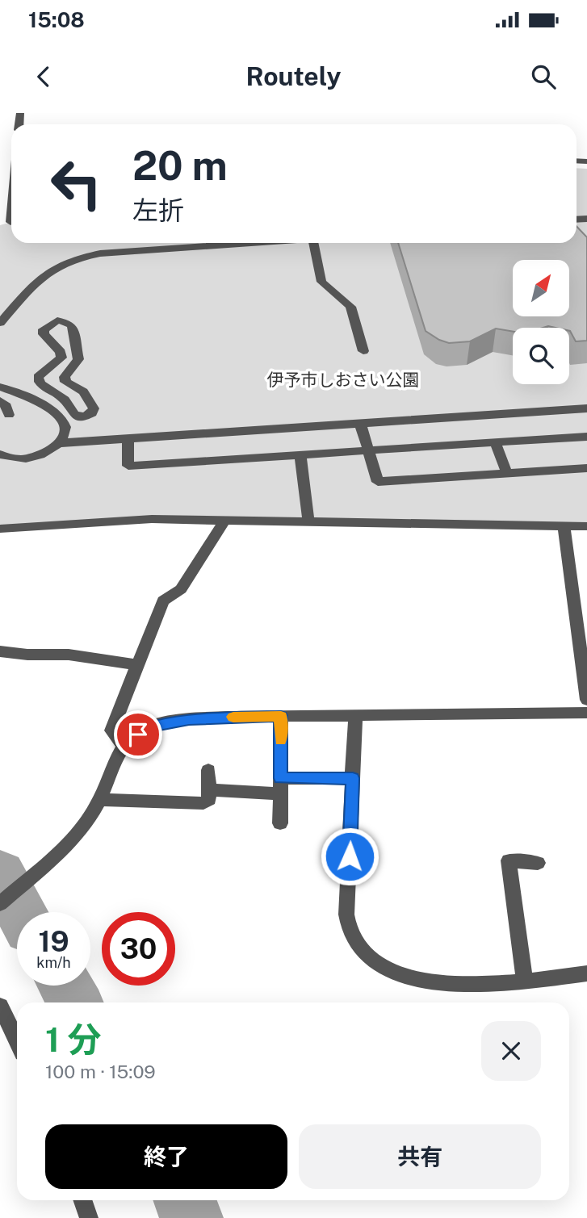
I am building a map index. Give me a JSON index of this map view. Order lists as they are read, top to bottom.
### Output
{
  "parks": ["伊予市しおさい公園"],
  "north": "top right",
  "page": {
    "status": "15:08",
    "header": "Routely",
    "turn": ["20 m", "左折"],
    "speed": "19 km/h",
    "limit": "30",
    "heading": ["1 分", "100 m · 15:09"],
    "buttons": ["終了", "共有"]
  }
}
